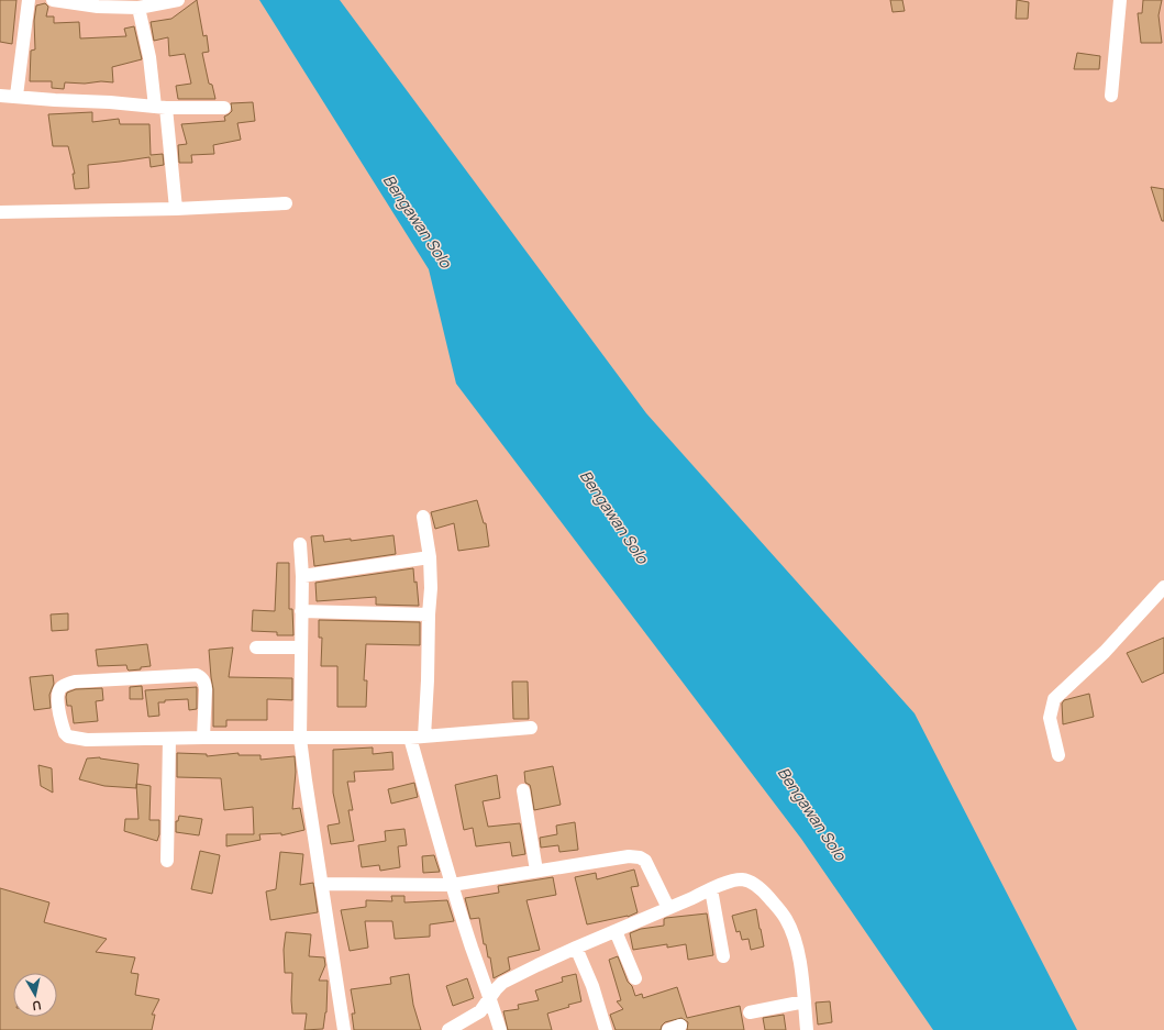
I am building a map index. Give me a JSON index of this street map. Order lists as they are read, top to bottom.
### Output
{
  "water": ["Bengawan Solo"],
  "north": "bottom"
}
